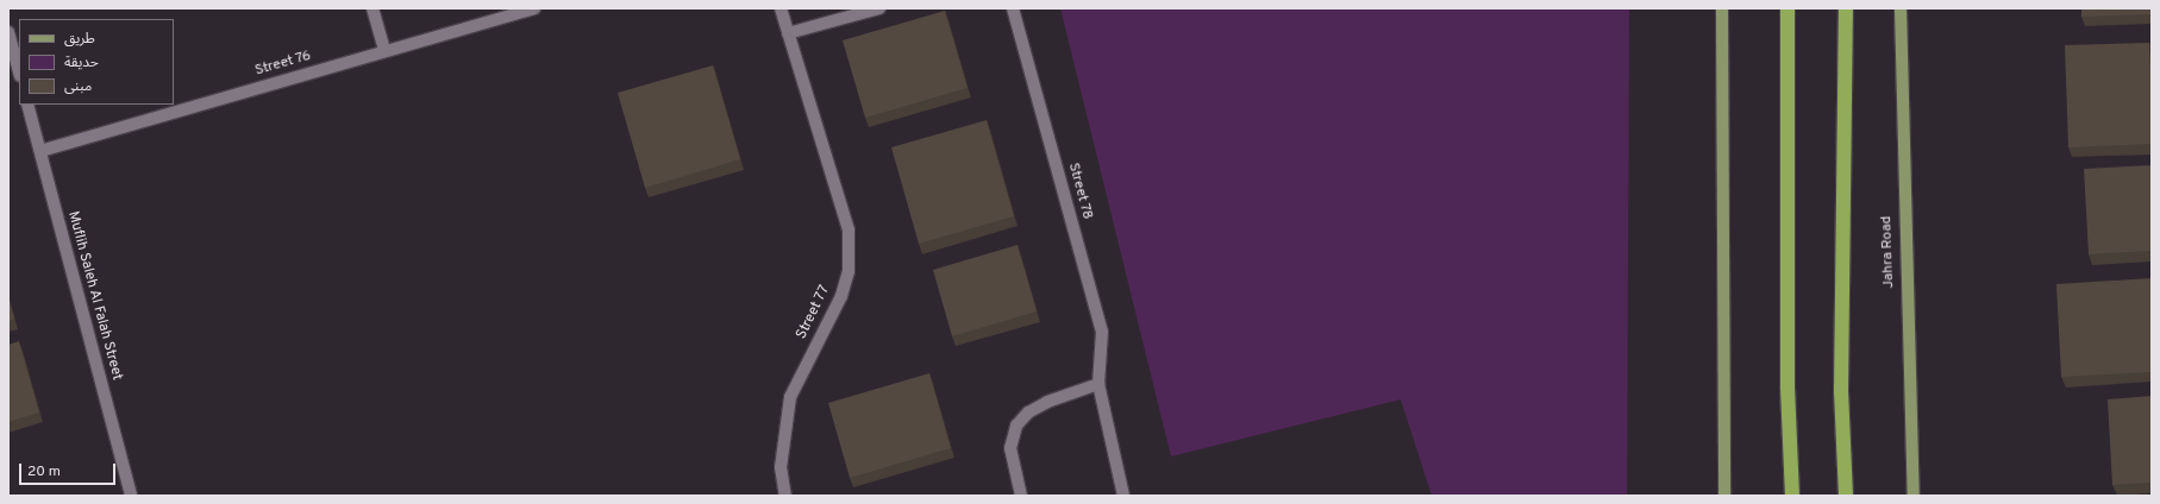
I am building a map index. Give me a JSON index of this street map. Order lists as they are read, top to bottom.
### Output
{
  "streets": {
    "main road": ["Jahra Road"],
    "street": [
      "Street 76",
      "Street 78",
      "Muflih Saleh Al Falah Street",
      "Street 77"
    ]
  },
  "crossings": [
    ["Street 76", "Muflih Saleh Al Falah Street"]
  ],
  "legend": ["طريق", "حديقة", "مبنى"],
  "scale_bar": "20 m"
}
